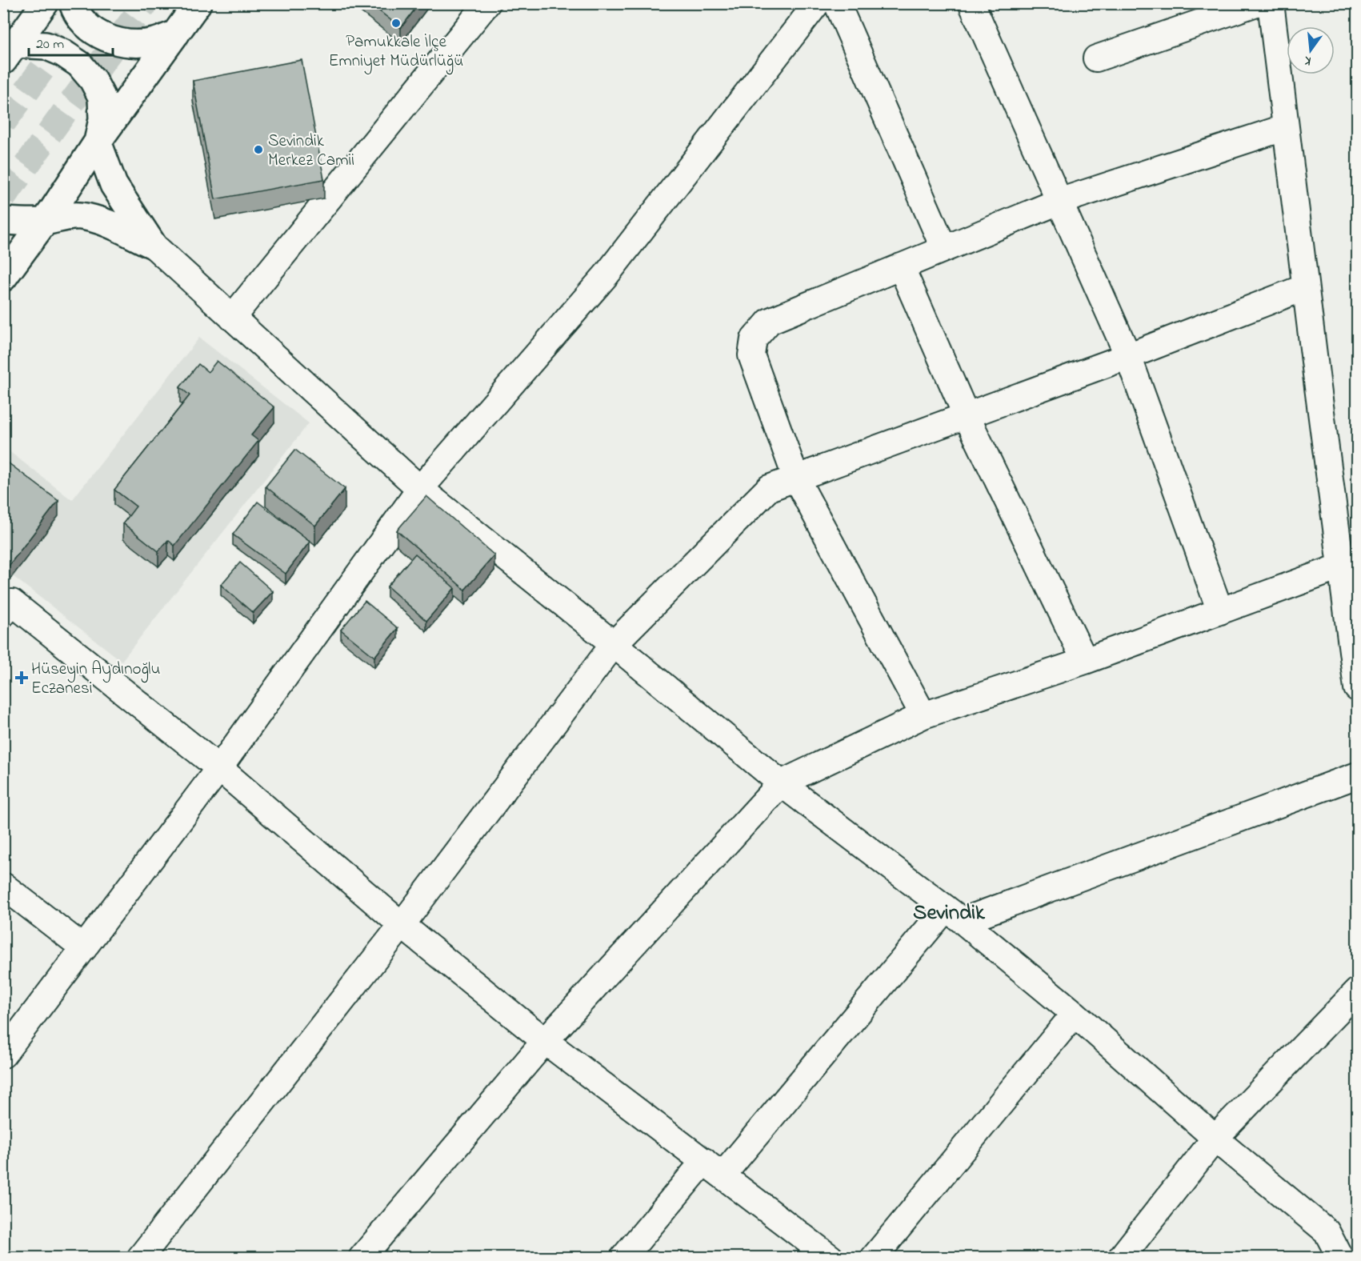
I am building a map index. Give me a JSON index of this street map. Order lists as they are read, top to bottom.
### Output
{
  "districts": ["Sevindik"],
  "places": {
    "other": ["Pamukkale İlçe Emniyet Müdürlüğü", "Sevindik Merkez Camii"],
    "health": ["Hüseyin Aydınoğlu Eczanesi"]
  },
  "scale_bar": "20 m",
  "north": "bottom"
}
